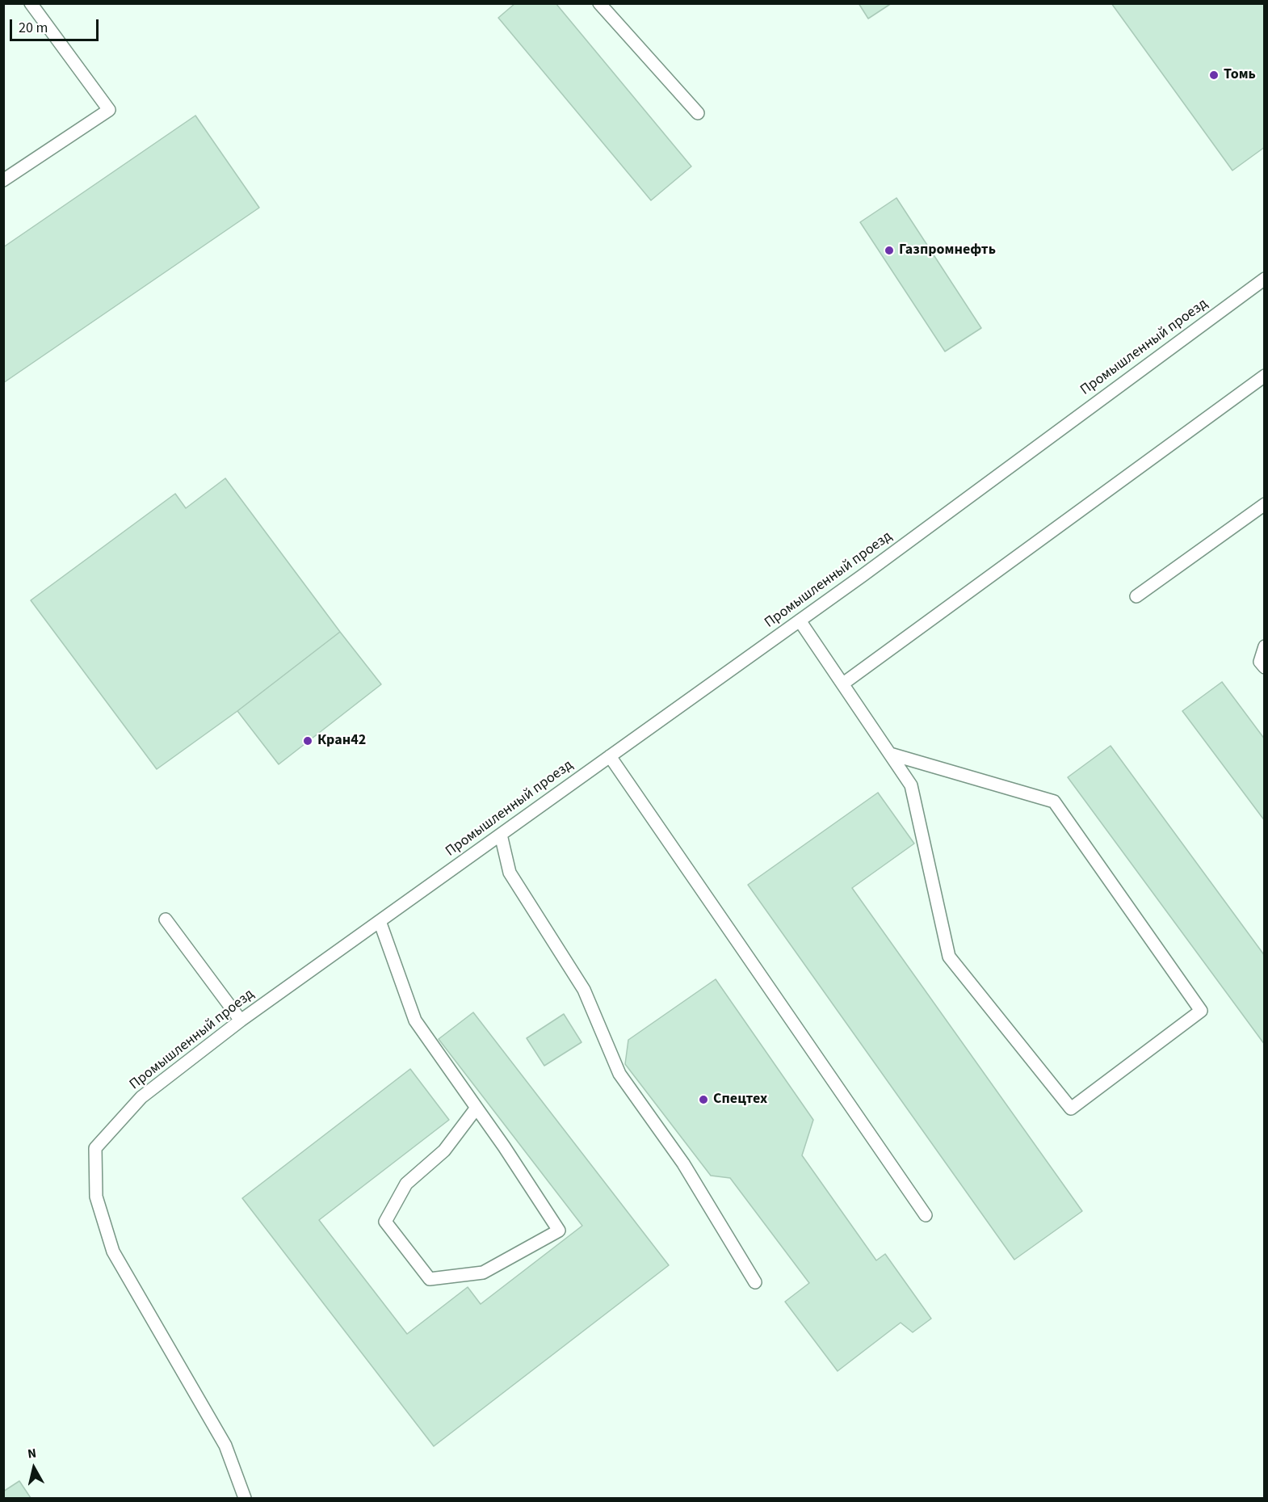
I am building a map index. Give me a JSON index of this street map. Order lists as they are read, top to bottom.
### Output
{
  "streets": {
    "lane": ["Промышленный проезд"]
  },
  "places": [
    "Томь",
    "Газпромнефть",
    "Кран42",
    "Спецтех"
  ],
  "scale_bar": "20 m",
  "north": "top"
}
